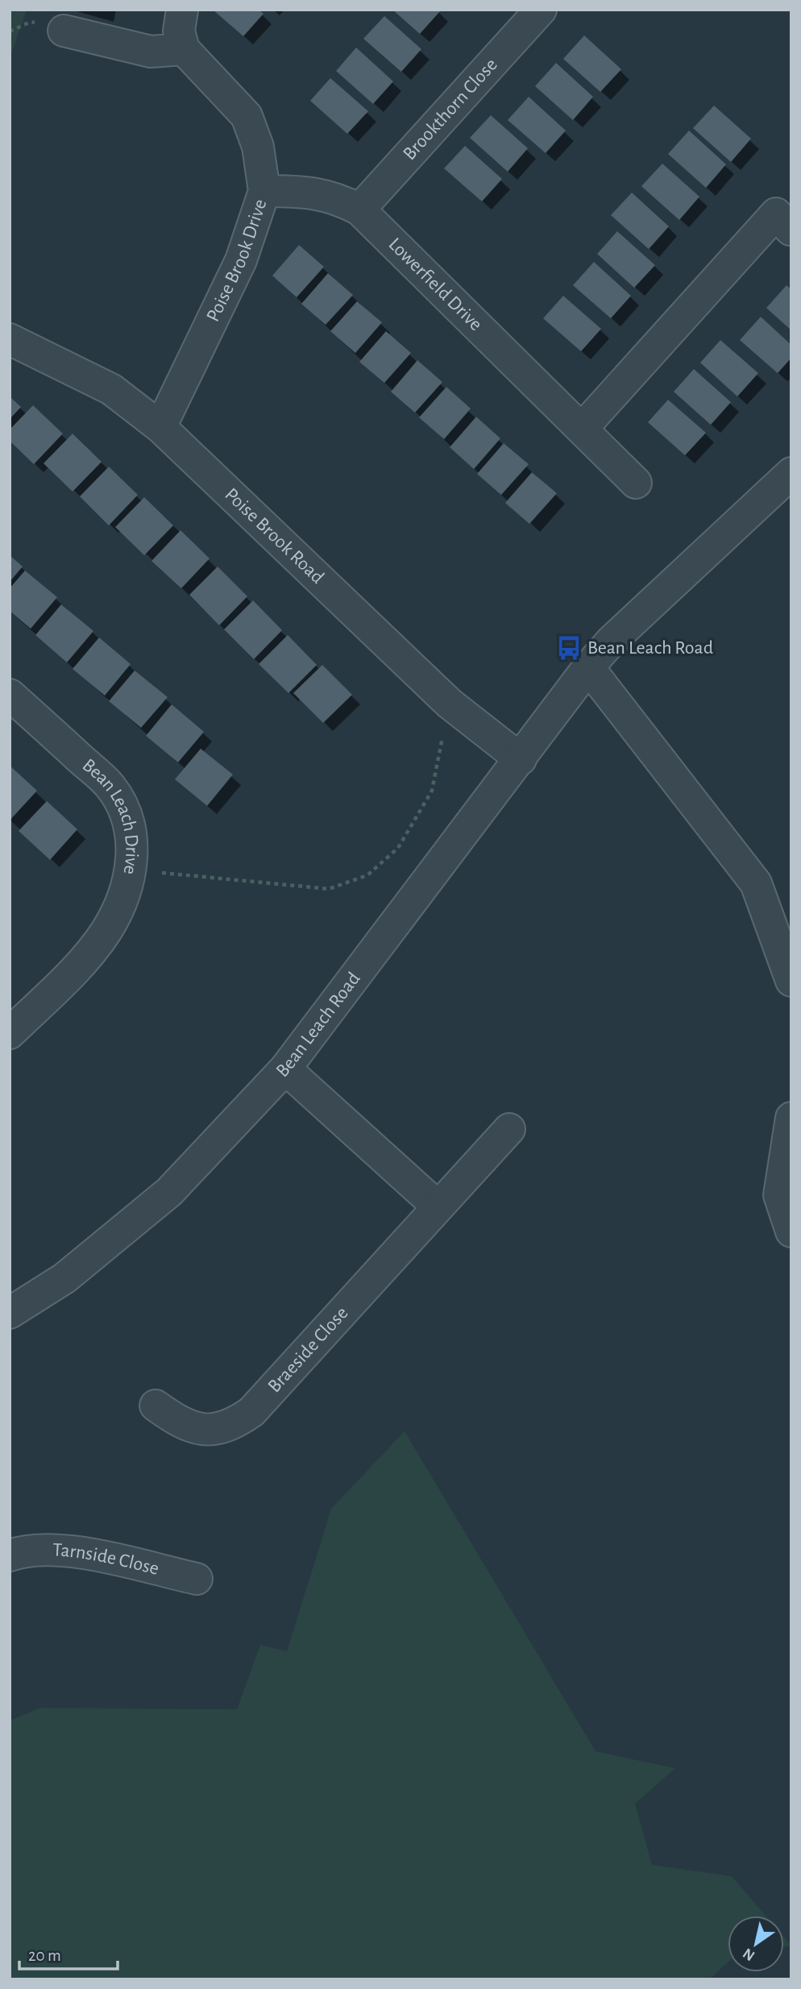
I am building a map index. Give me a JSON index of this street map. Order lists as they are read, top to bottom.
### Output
{
  "streets": {
    "street": [
      "Brookthorn Close",
      "Poise Brook Drive",
      "Lowerfield Drive",
      "Poise Brook Road",
      "Bean Leach Drive",
      "Bean Leach Road",
      "Braeside Close",
      "Tarnside Close"
    ]
  },
  "crossings": [
    ["Brookthorn Close", "Lowerfield Drive"],
    ["Poise Brook Drive", "Lowerfield Drive"],
    ["Poise Brook Drive", "Poise Brook Road"],
    ["Poise Brook Road", "Bean Leach Road"]
  ],
  "places": {
    "bus stop": ["Bean Leach Road"]
  },
  "scale_bar": "20 m",
  "north": "bottom left"
}
